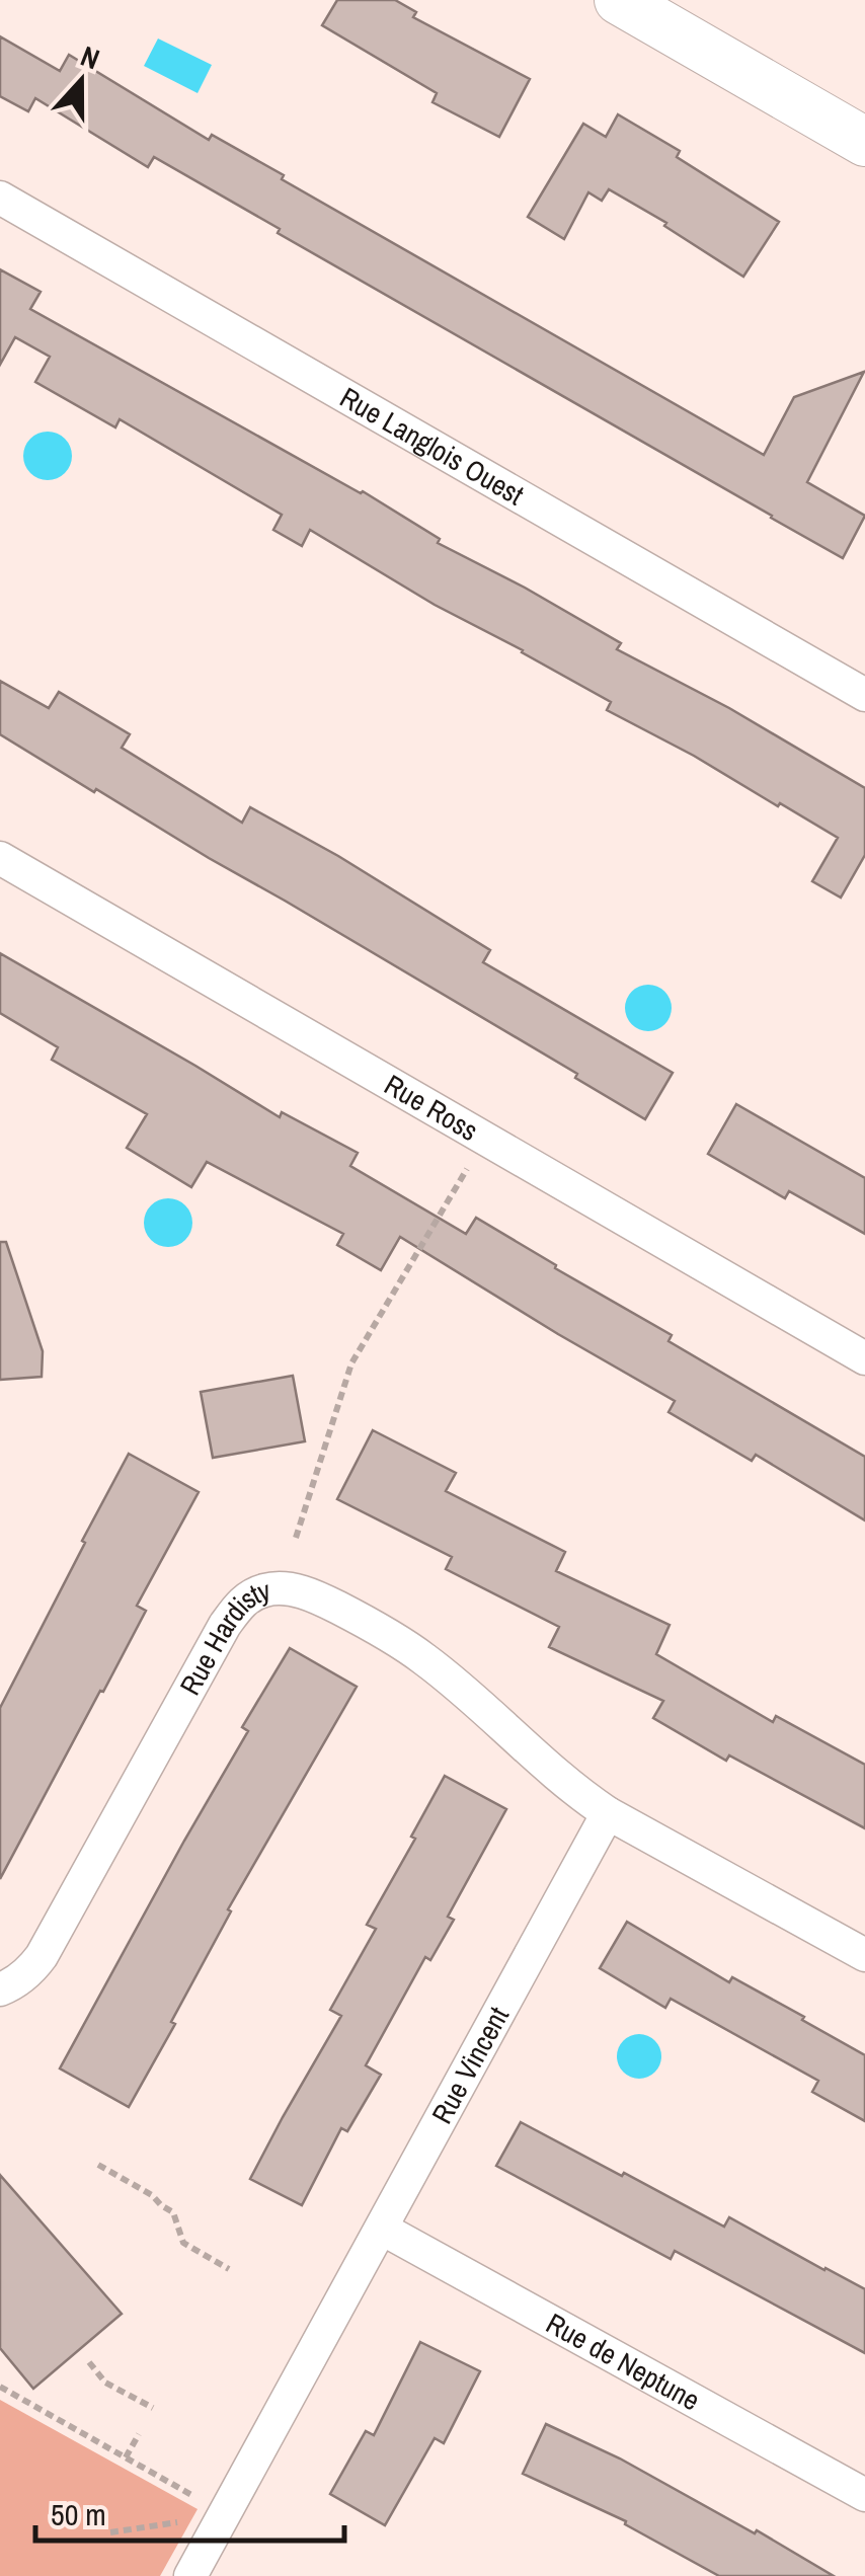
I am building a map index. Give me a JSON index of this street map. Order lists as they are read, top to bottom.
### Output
{
  "streets": {
    "street": [
      "Rue Langlois Ouest",
      "Rue Ross",
      "Rue Hardisty",
      "Rue Vincent",
      "Rue de Neptune"
    ]
  },
  "crossings": [
    ["Rue Hardisty", "Rue Vincent"],
    ["Rue Vincent", "Rue de Neptune"]
  ],
  "scale_bar": "50 m",
  "north": "top"
}
